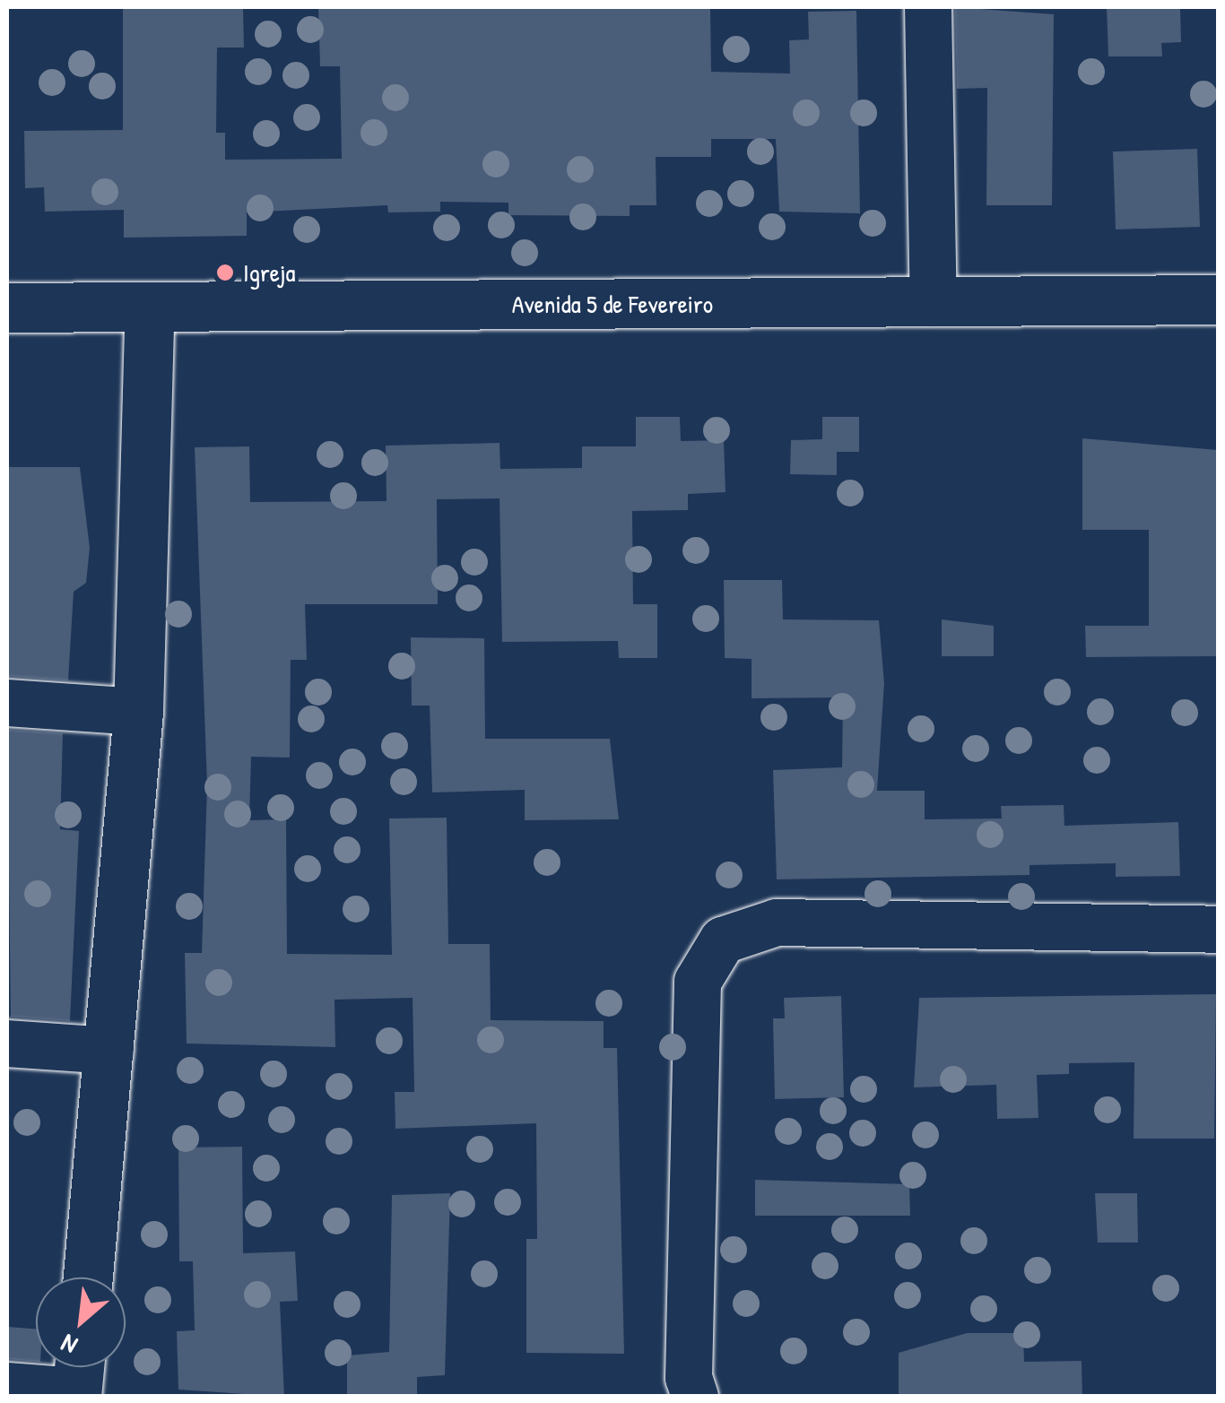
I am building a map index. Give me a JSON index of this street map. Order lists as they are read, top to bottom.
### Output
{
  "streets": {
    "street": ["Avenida 5 de Fevereiro"]
  },
  "places": ["Igreja"],
  "north": "bottom left"
}
